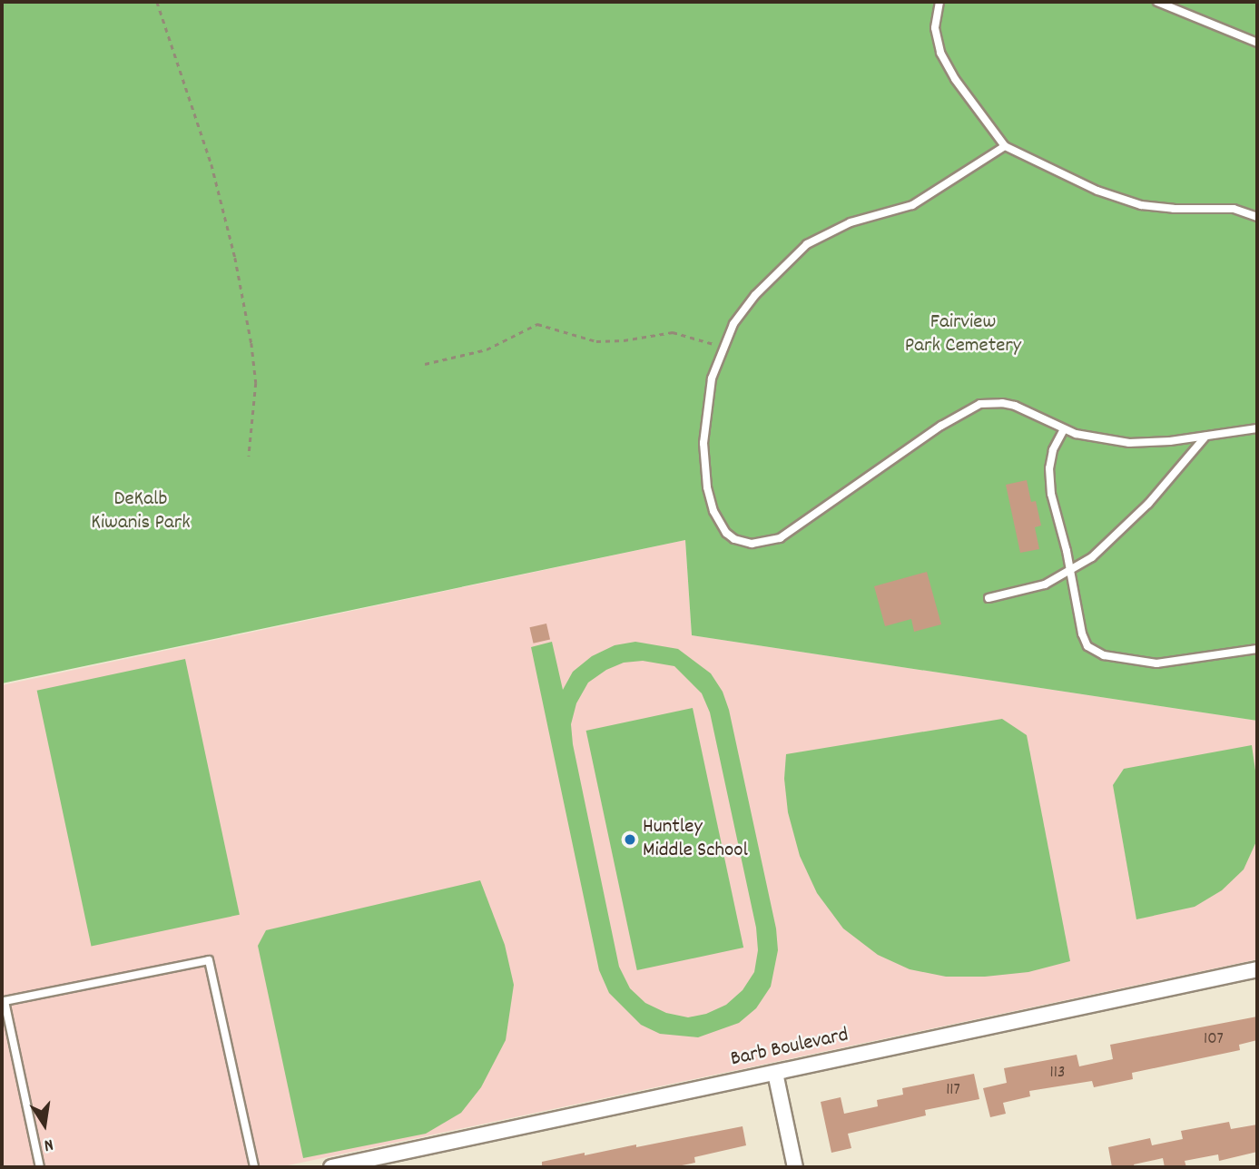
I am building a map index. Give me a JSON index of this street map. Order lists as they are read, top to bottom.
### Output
{
  "streets": {
    "street": ["Barb Boulevard"]
  },
  "parks": ["Fairview Park Cemetery", "DeKalb Kiwanis Park"],
  "places": ["Huntley Middle School"],
  "house_numbers": ["107", "113", "117"],
  "north": "bottom"
}
